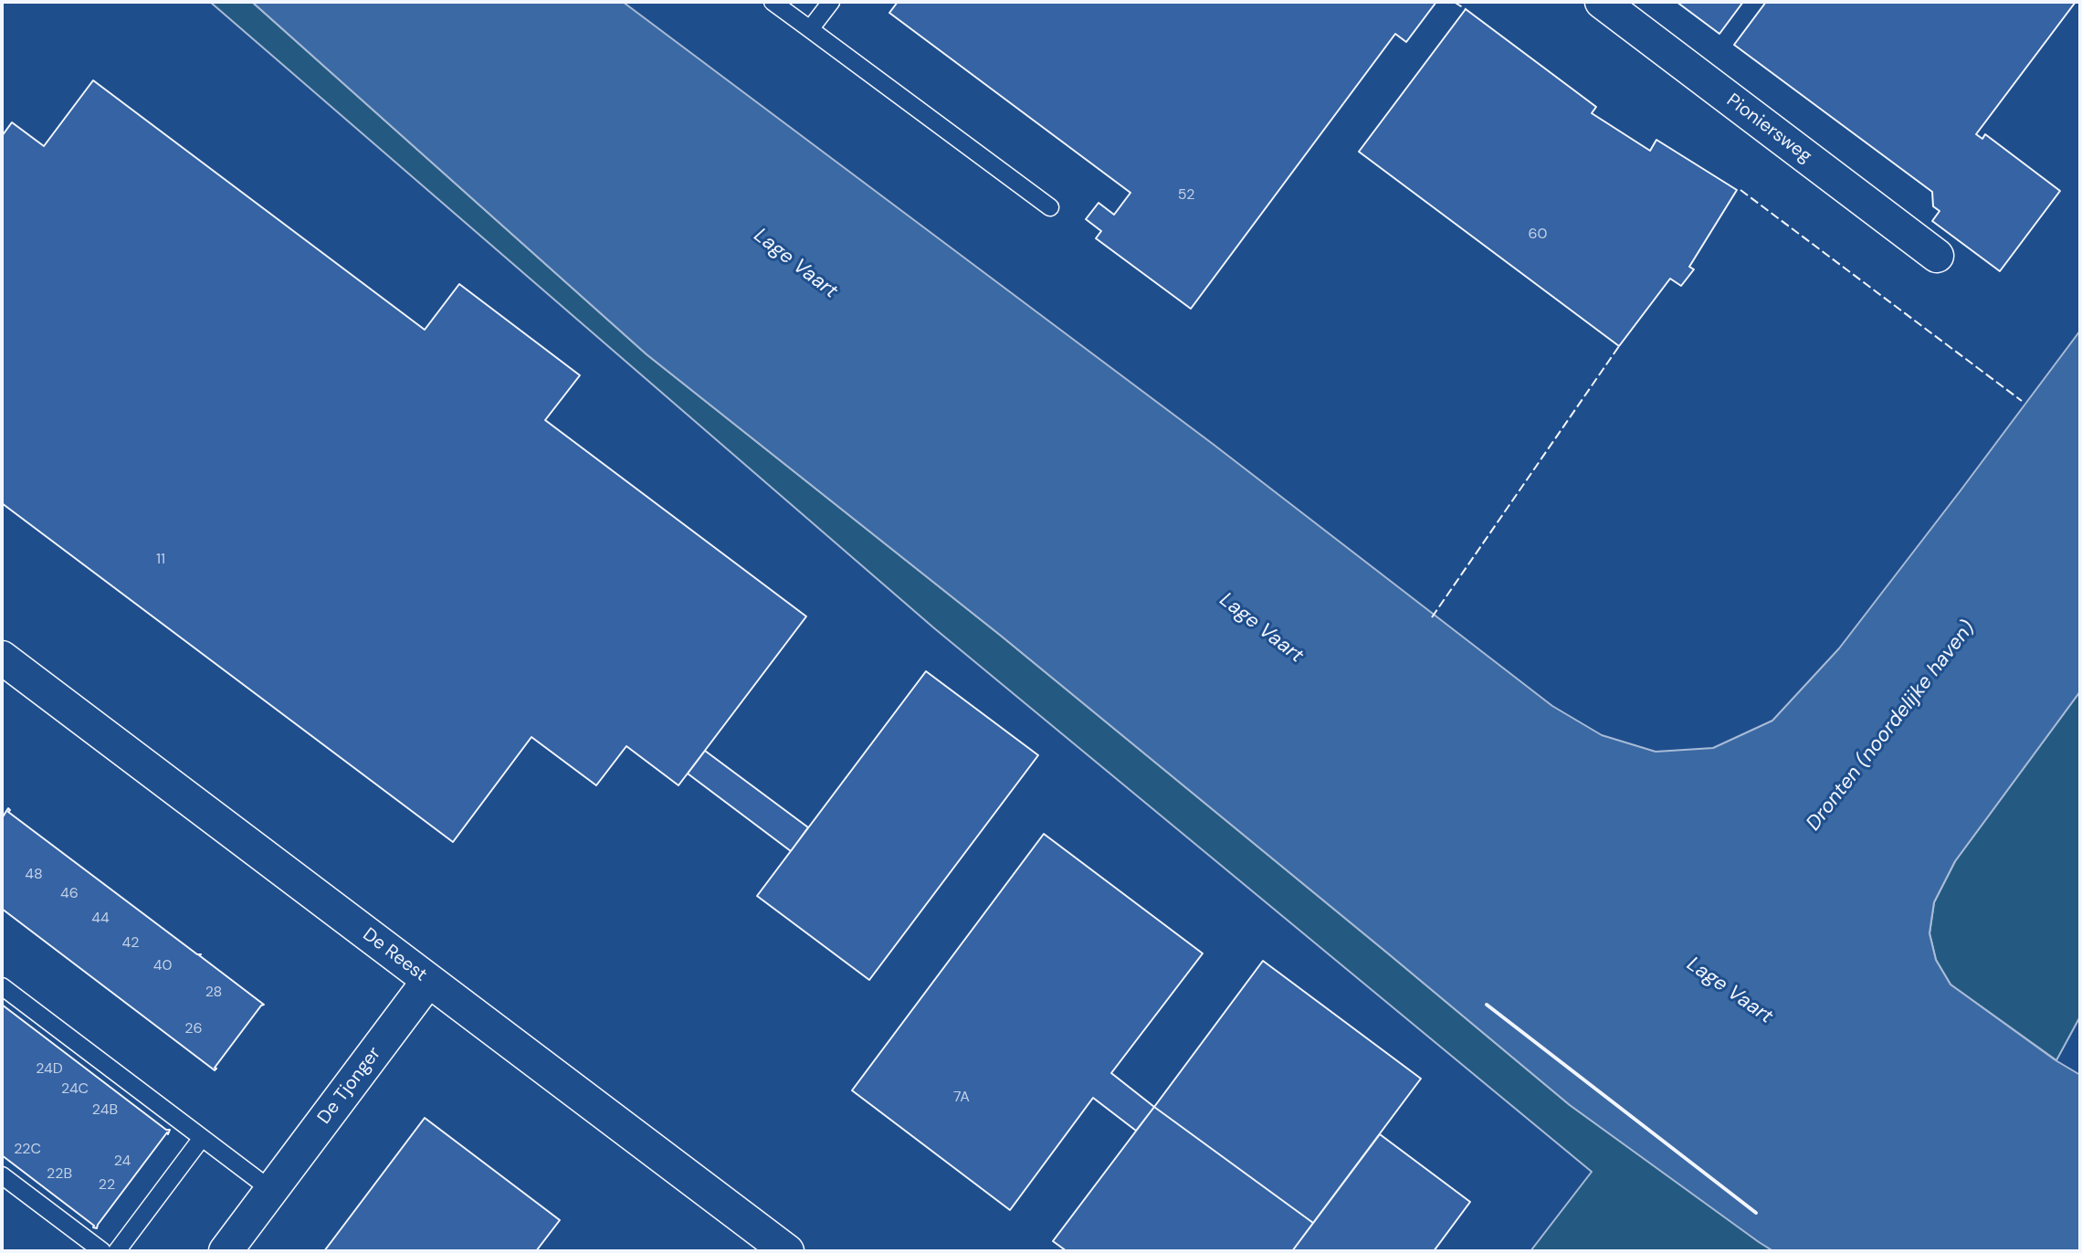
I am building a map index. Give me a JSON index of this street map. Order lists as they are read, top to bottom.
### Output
{
  "streets": {
    "street": ["Pioniersweg", "De Reest", "De Tjonger"]
  },
  "crossings": [
    ["De Reest", "De Tjonger"]
  ],
  "water": ["Lage Vaart", "Dronten (noordelijke haven)"],
  "house_numbers": [
    "52",
    "60",
    "11",
    "48",
    "46",
    "44",
    "42",
    "40",
    "28",
    "26",
    "24D",
    "24C",
    "7A",
    "24B",
    "22C",
    "24",
    "22B",
    "22"
  ]
}
